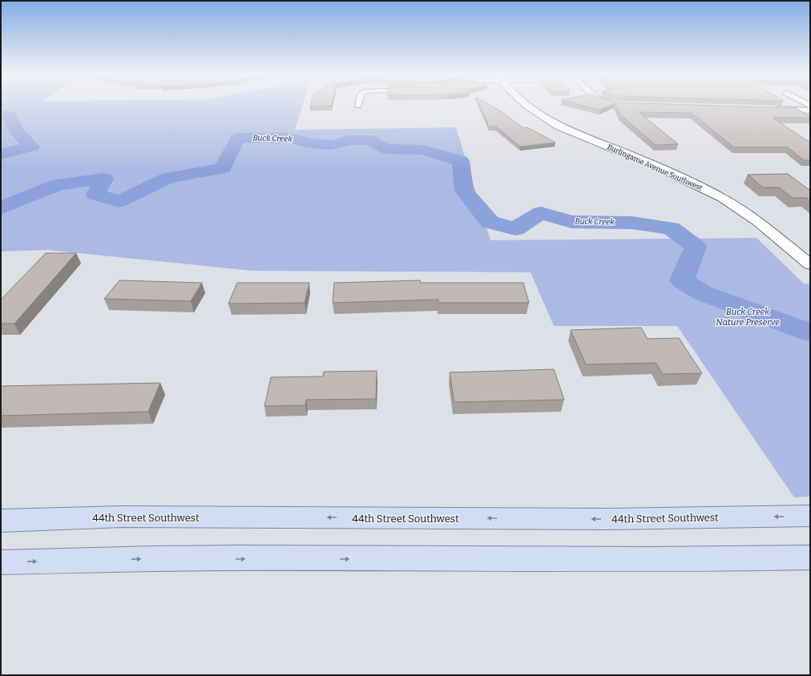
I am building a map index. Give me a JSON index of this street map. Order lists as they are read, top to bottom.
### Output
{
  "streets": {
    "main road": ["44th Street Southwest"],
    "street": ["Burlingame Avenue Southwest"]
  },
  "water": ["Buck Creek"],
  "parks": ["Buck Creek Nature Preserve"]
}
